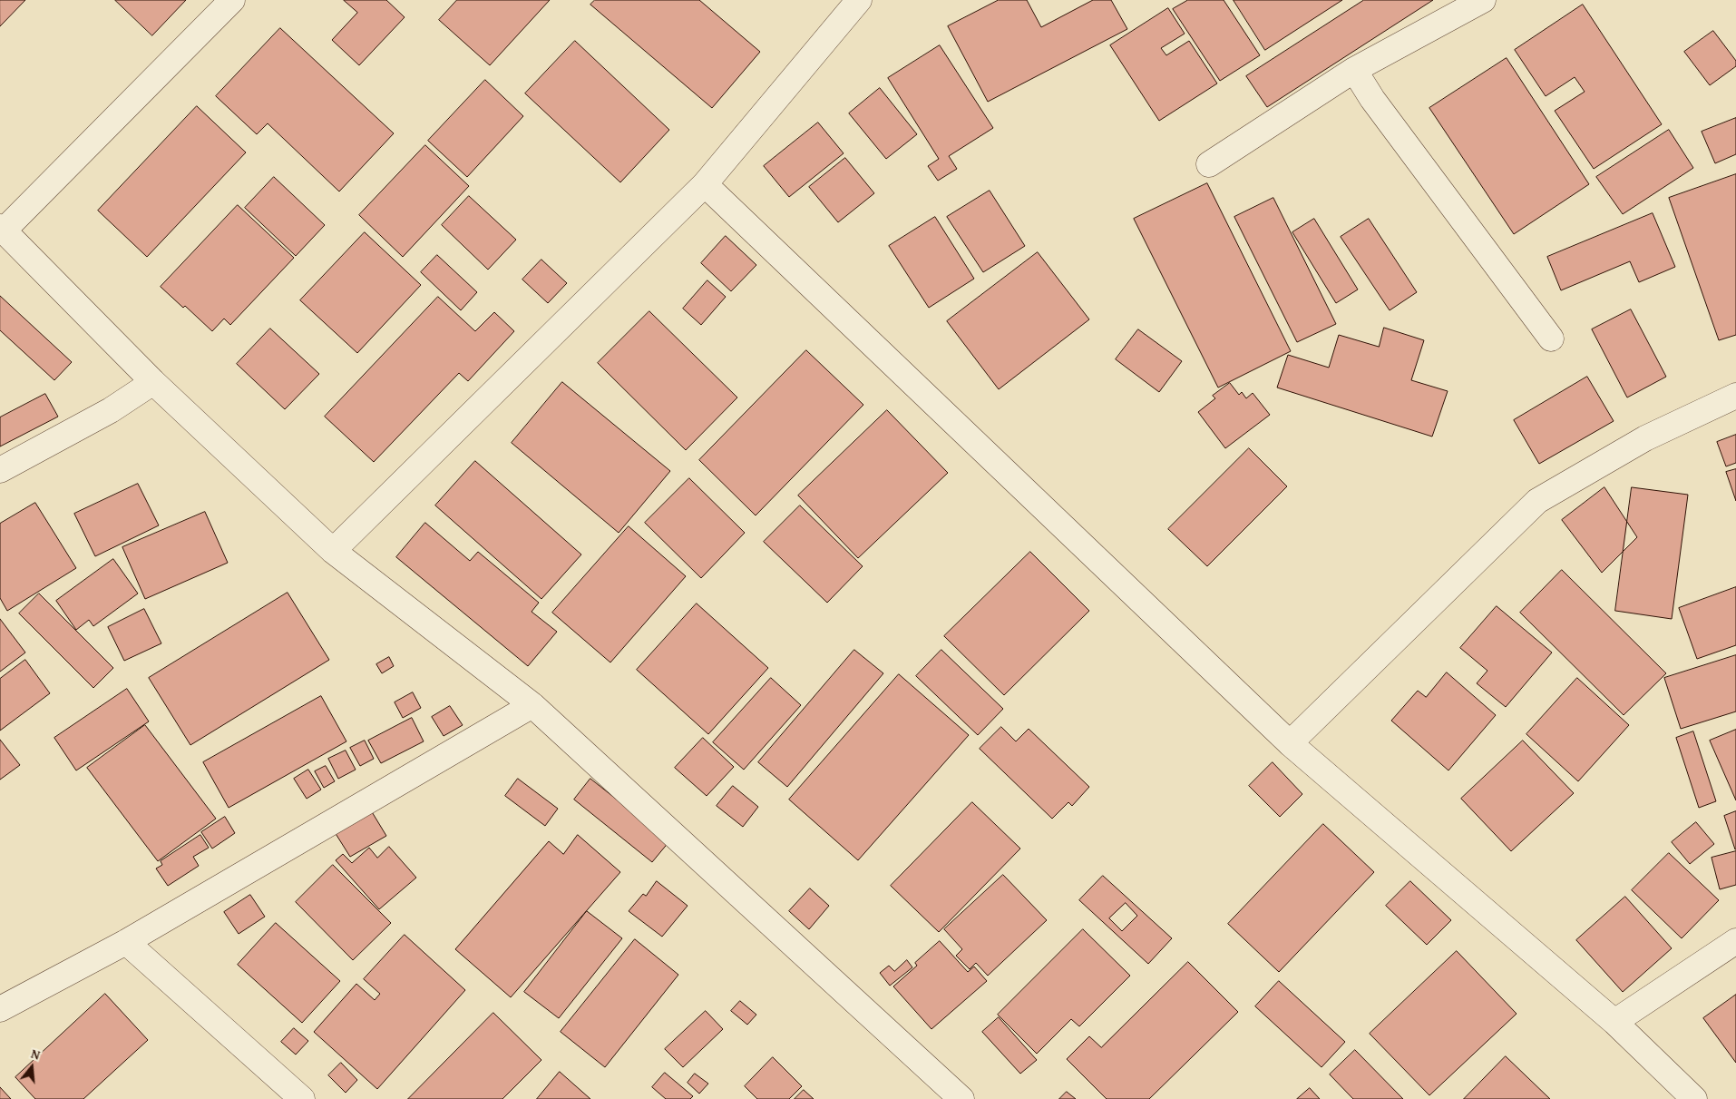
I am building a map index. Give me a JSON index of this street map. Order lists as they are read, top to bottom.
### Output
{
  "north": "top"
}
